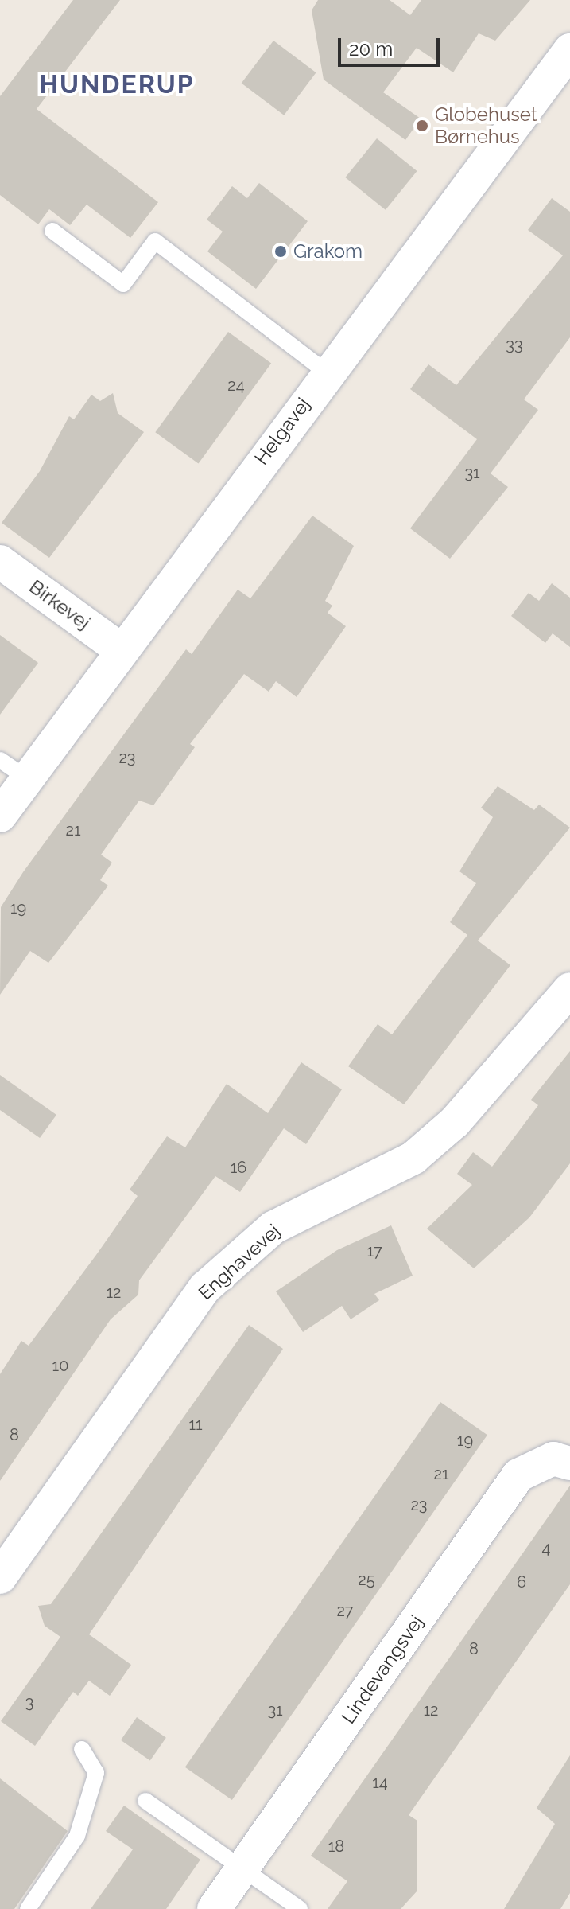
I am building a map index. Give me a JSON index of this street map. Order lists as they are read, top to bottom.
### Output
{
  "streets": {
    "street": [
      "Helgavej",
      "Birkevej",
      "Enghavevej",
      "Lindevangsvej"
    ]
  },
  "crossings": [
    ["Helgavej", "Birkevej"]
  ],
  "districts": ["HUNDERUP"],
  "places": ["Globehuset Børnehus", "Grakom"],
  "house_numbers": [
    "33",
    "24",
    "31",
    "23",
    "21",
    "19",
    "16",
    "17",
    "12",
    "10",
    "11",
    "8",
    "19",
    "21",
    "23",
    "4",
    "25",
    "6",
    "27",
    "8",
    "3",
    "31",
    "12",
    "14",
    "18"
  ],
  "scale_bar": "20 m"
}
